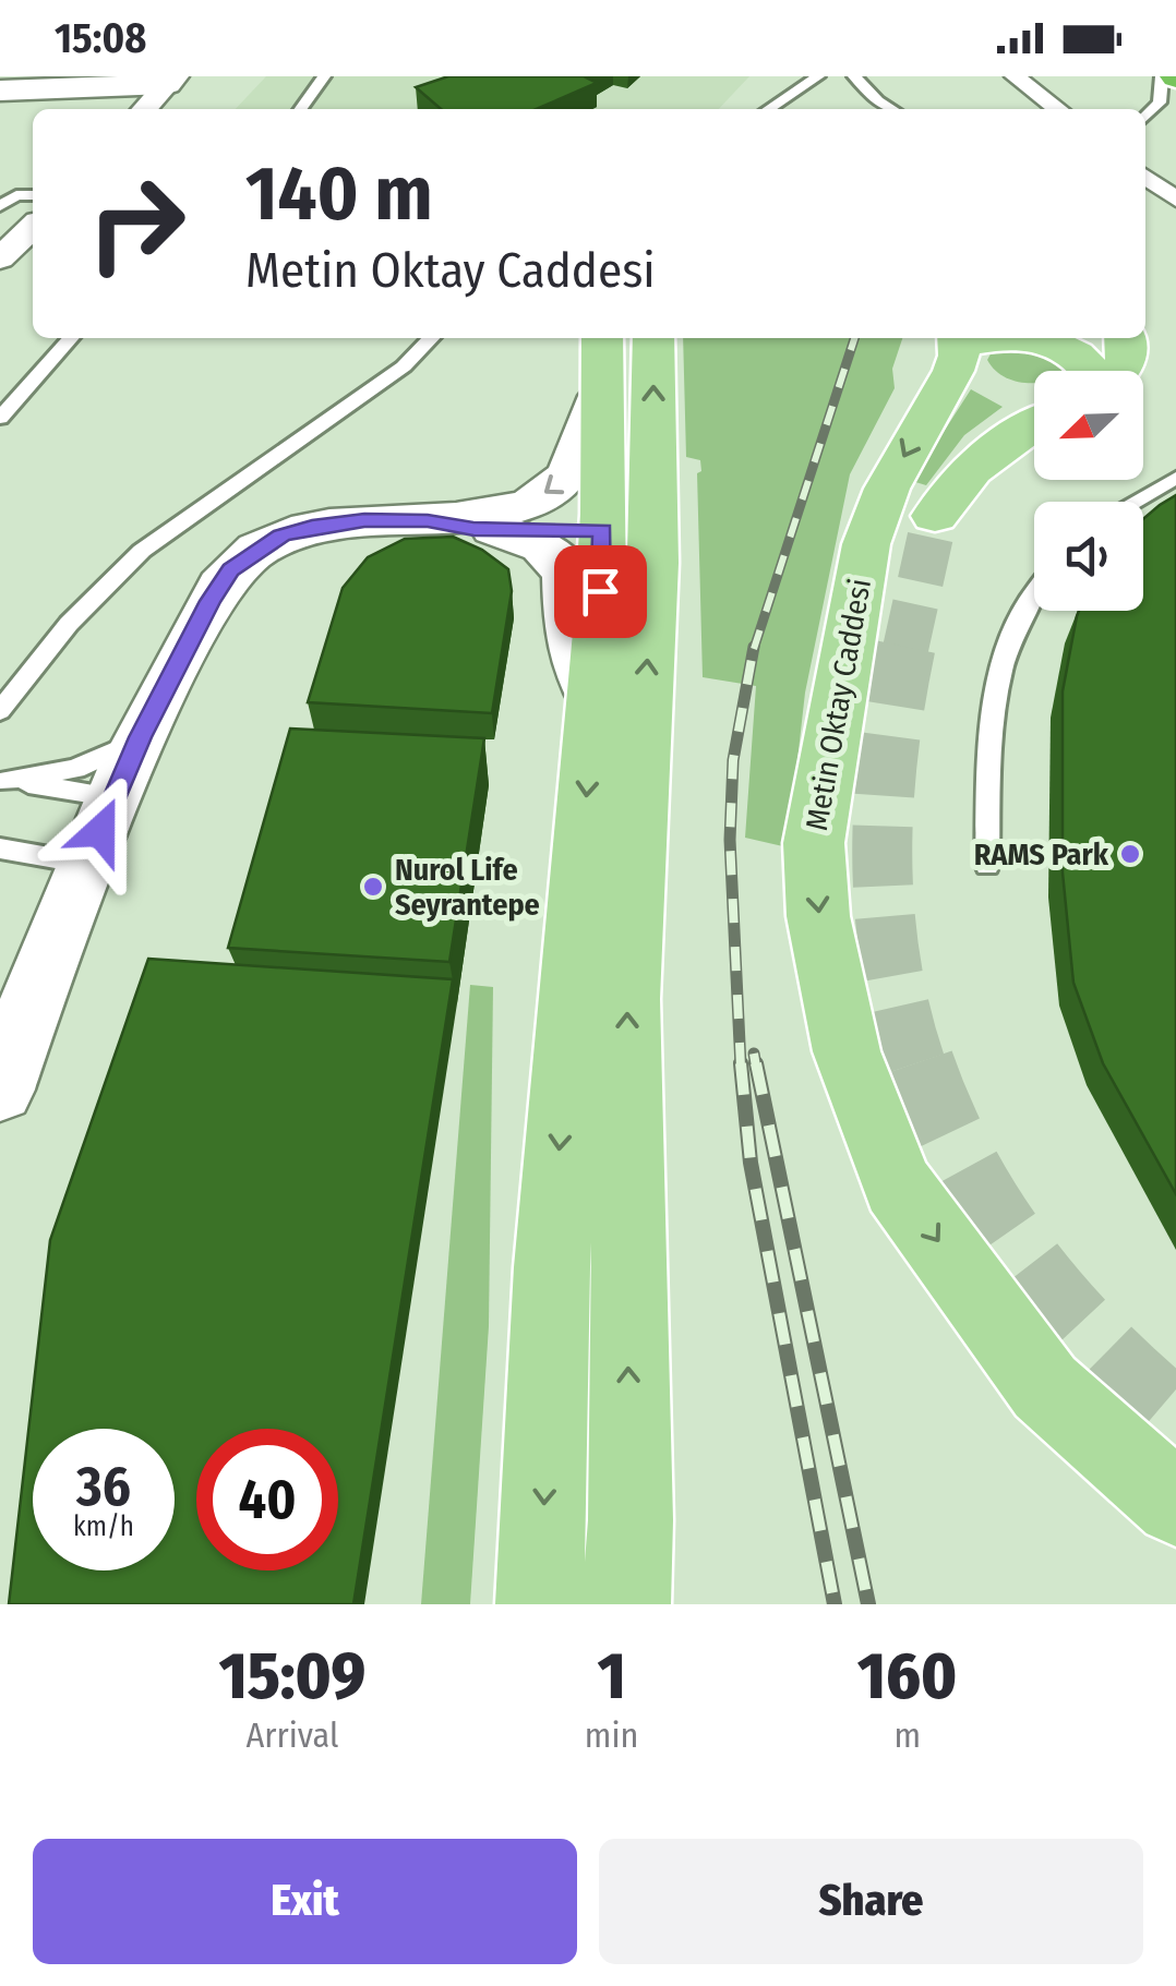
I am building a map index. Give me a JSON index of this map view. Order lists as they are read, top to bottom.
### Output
{
  "streets": {
    "main road": ["Metin Oktay Caddesi"]
  },
  "places": ["RAMS Park", "Nurol Life Seyrantepe"],
  "north": "bottom left",
  "page": {
    "status": "15:08",
    "turn": ["140 m", "Metin Oktay Caddesi"],
    "speed": "36 km/h",
    "limit": "40",
    "eta": [
      "15:09",
      "Arrival",
      "1",
      "min",
      "160",
      "m"
    ],
    "buttons": ["Exit", "Share"]
  }
}
